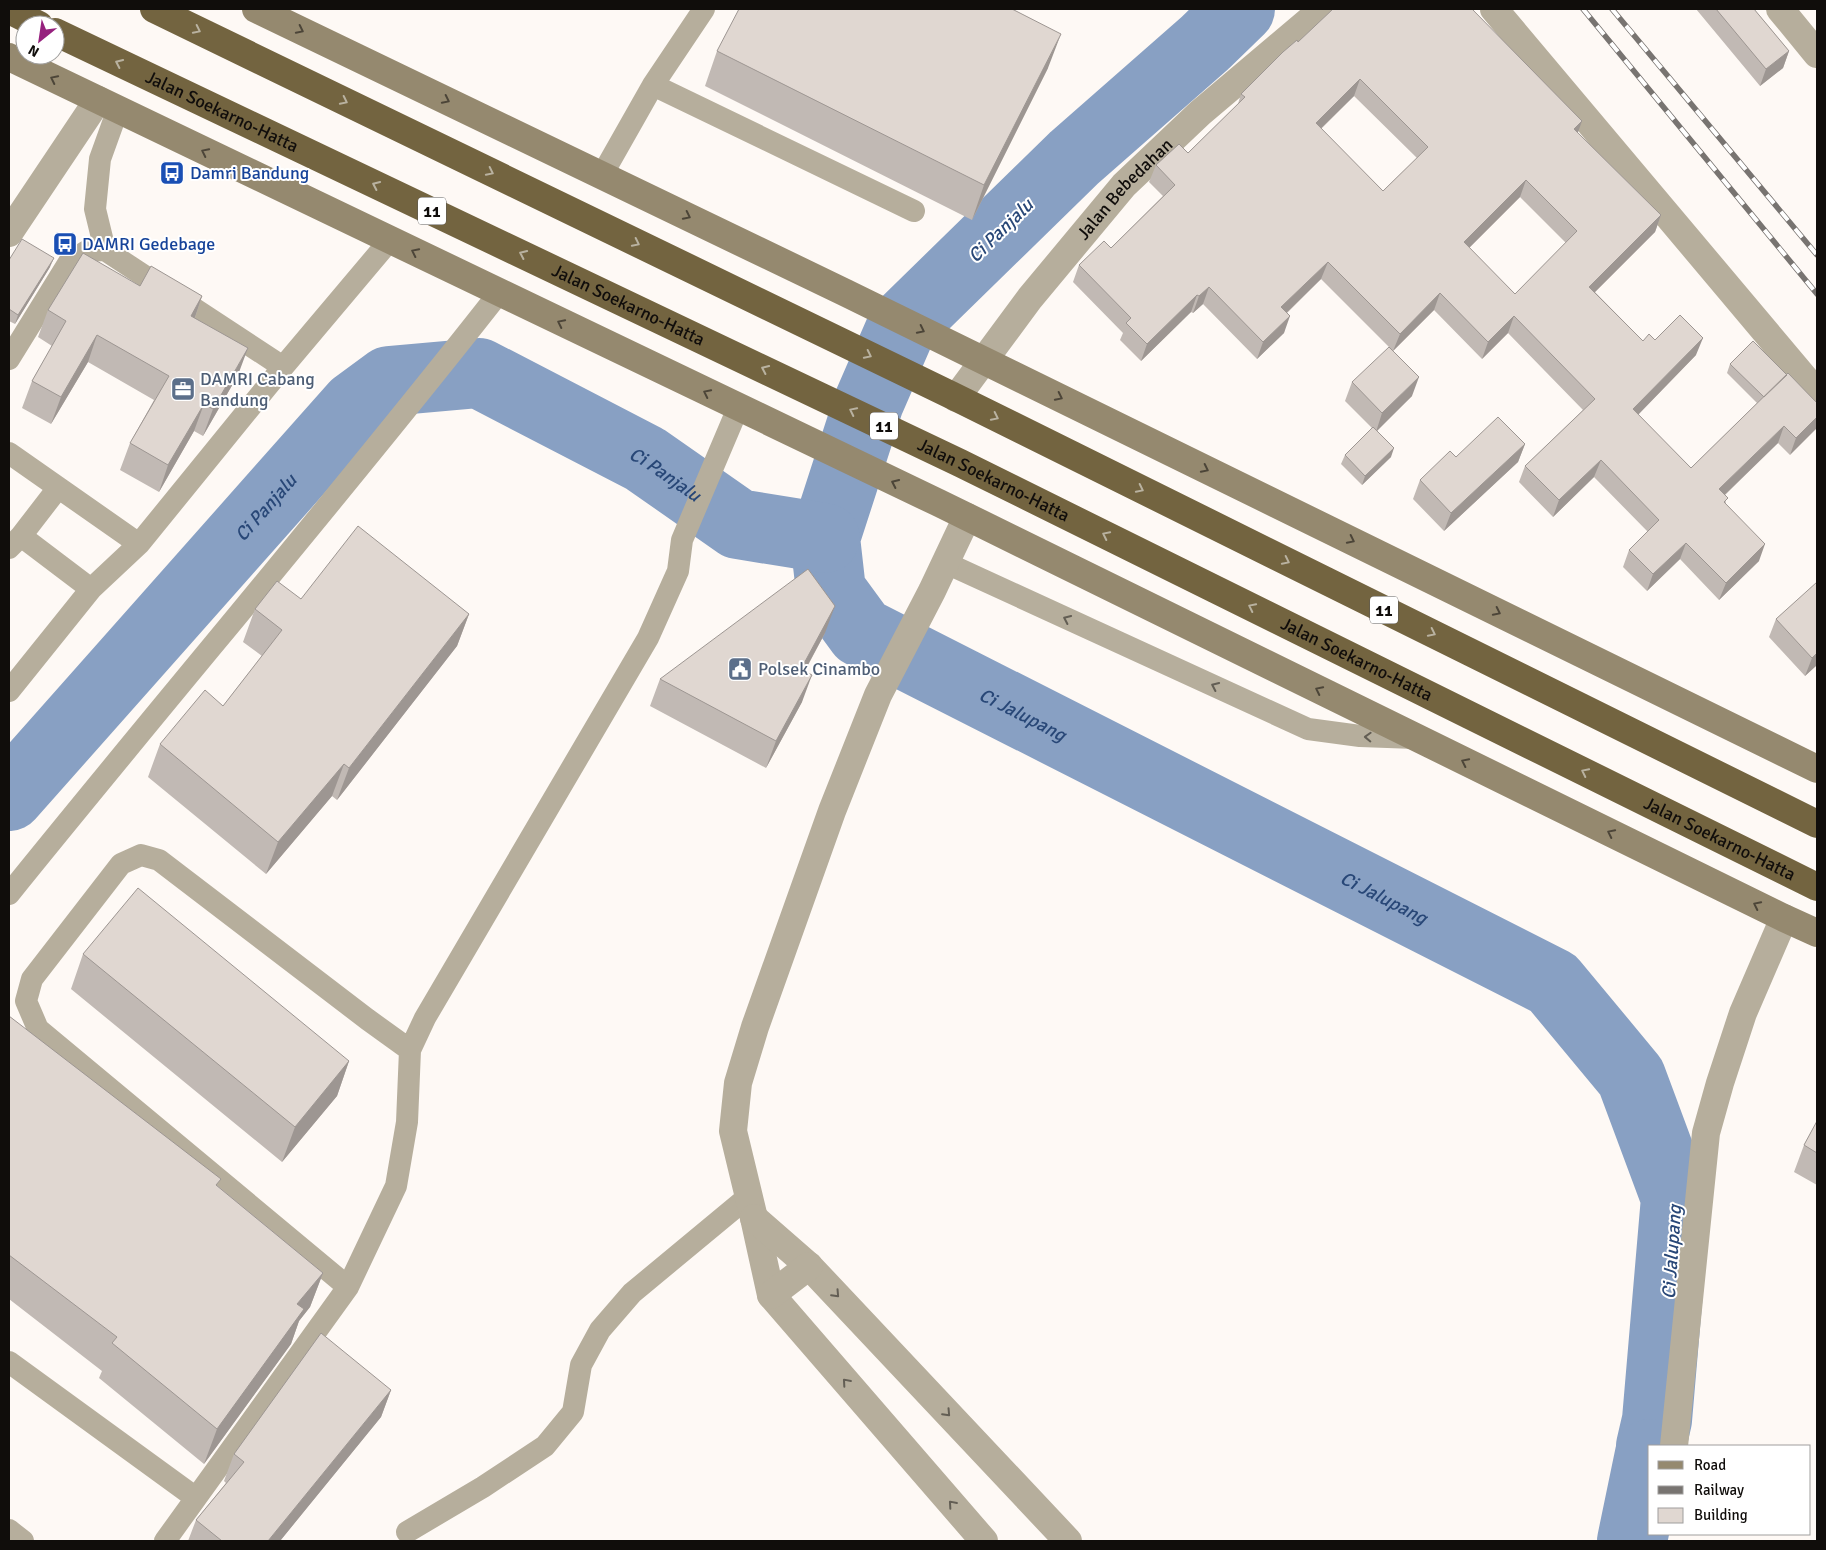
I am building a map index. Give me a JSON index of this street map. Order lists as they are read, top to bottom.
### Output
{
  "streets": {
    "highway": ["Jalan Soekarno-Hatta", "11"],
    "street": ["Jalan Bebedahan"]
  },
  "crossings": [
    ["Jalan Bebedahan", "11"]
  ],
  "water": ["Ci Panjalu", "Ci Jalupang"],
  "places": {
    "bus stop": ["Damri Bandung", "DAMRI Gedebage"],
    "office": ["DAMRI Cabang Bandung"],
    "public building": ["Polsek Cinambo"]
  },
  "legend": ["Road", "Railway", "Building"],
  "north": "bottom left"
}
